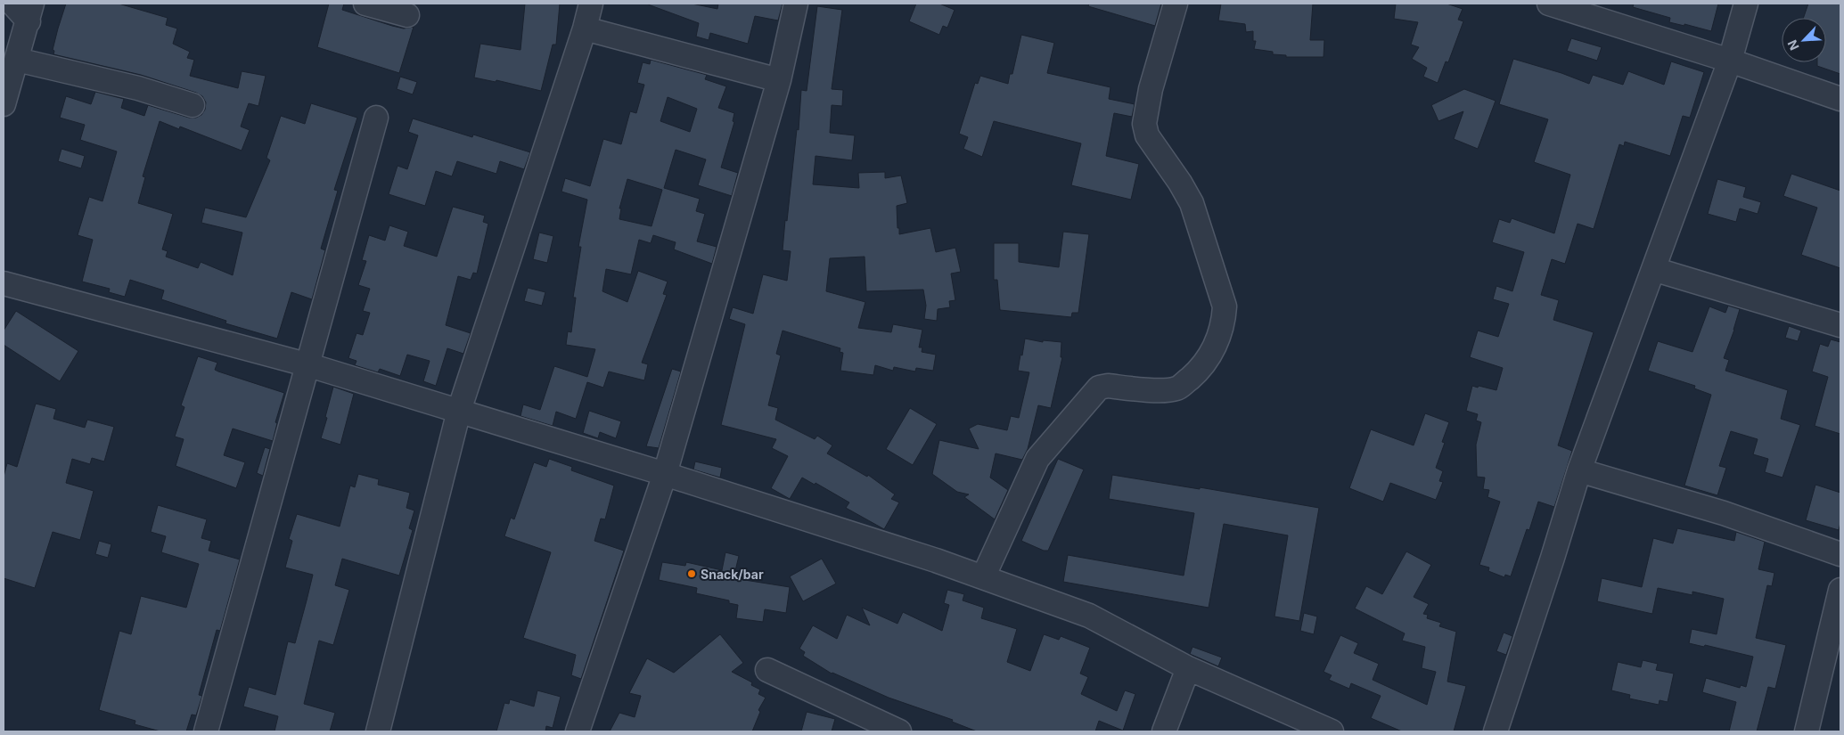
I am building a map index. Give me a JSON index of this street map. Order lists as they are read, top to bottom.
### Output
{
  "places": ["Snack/bar"],
  "north": "bottom left"
}
